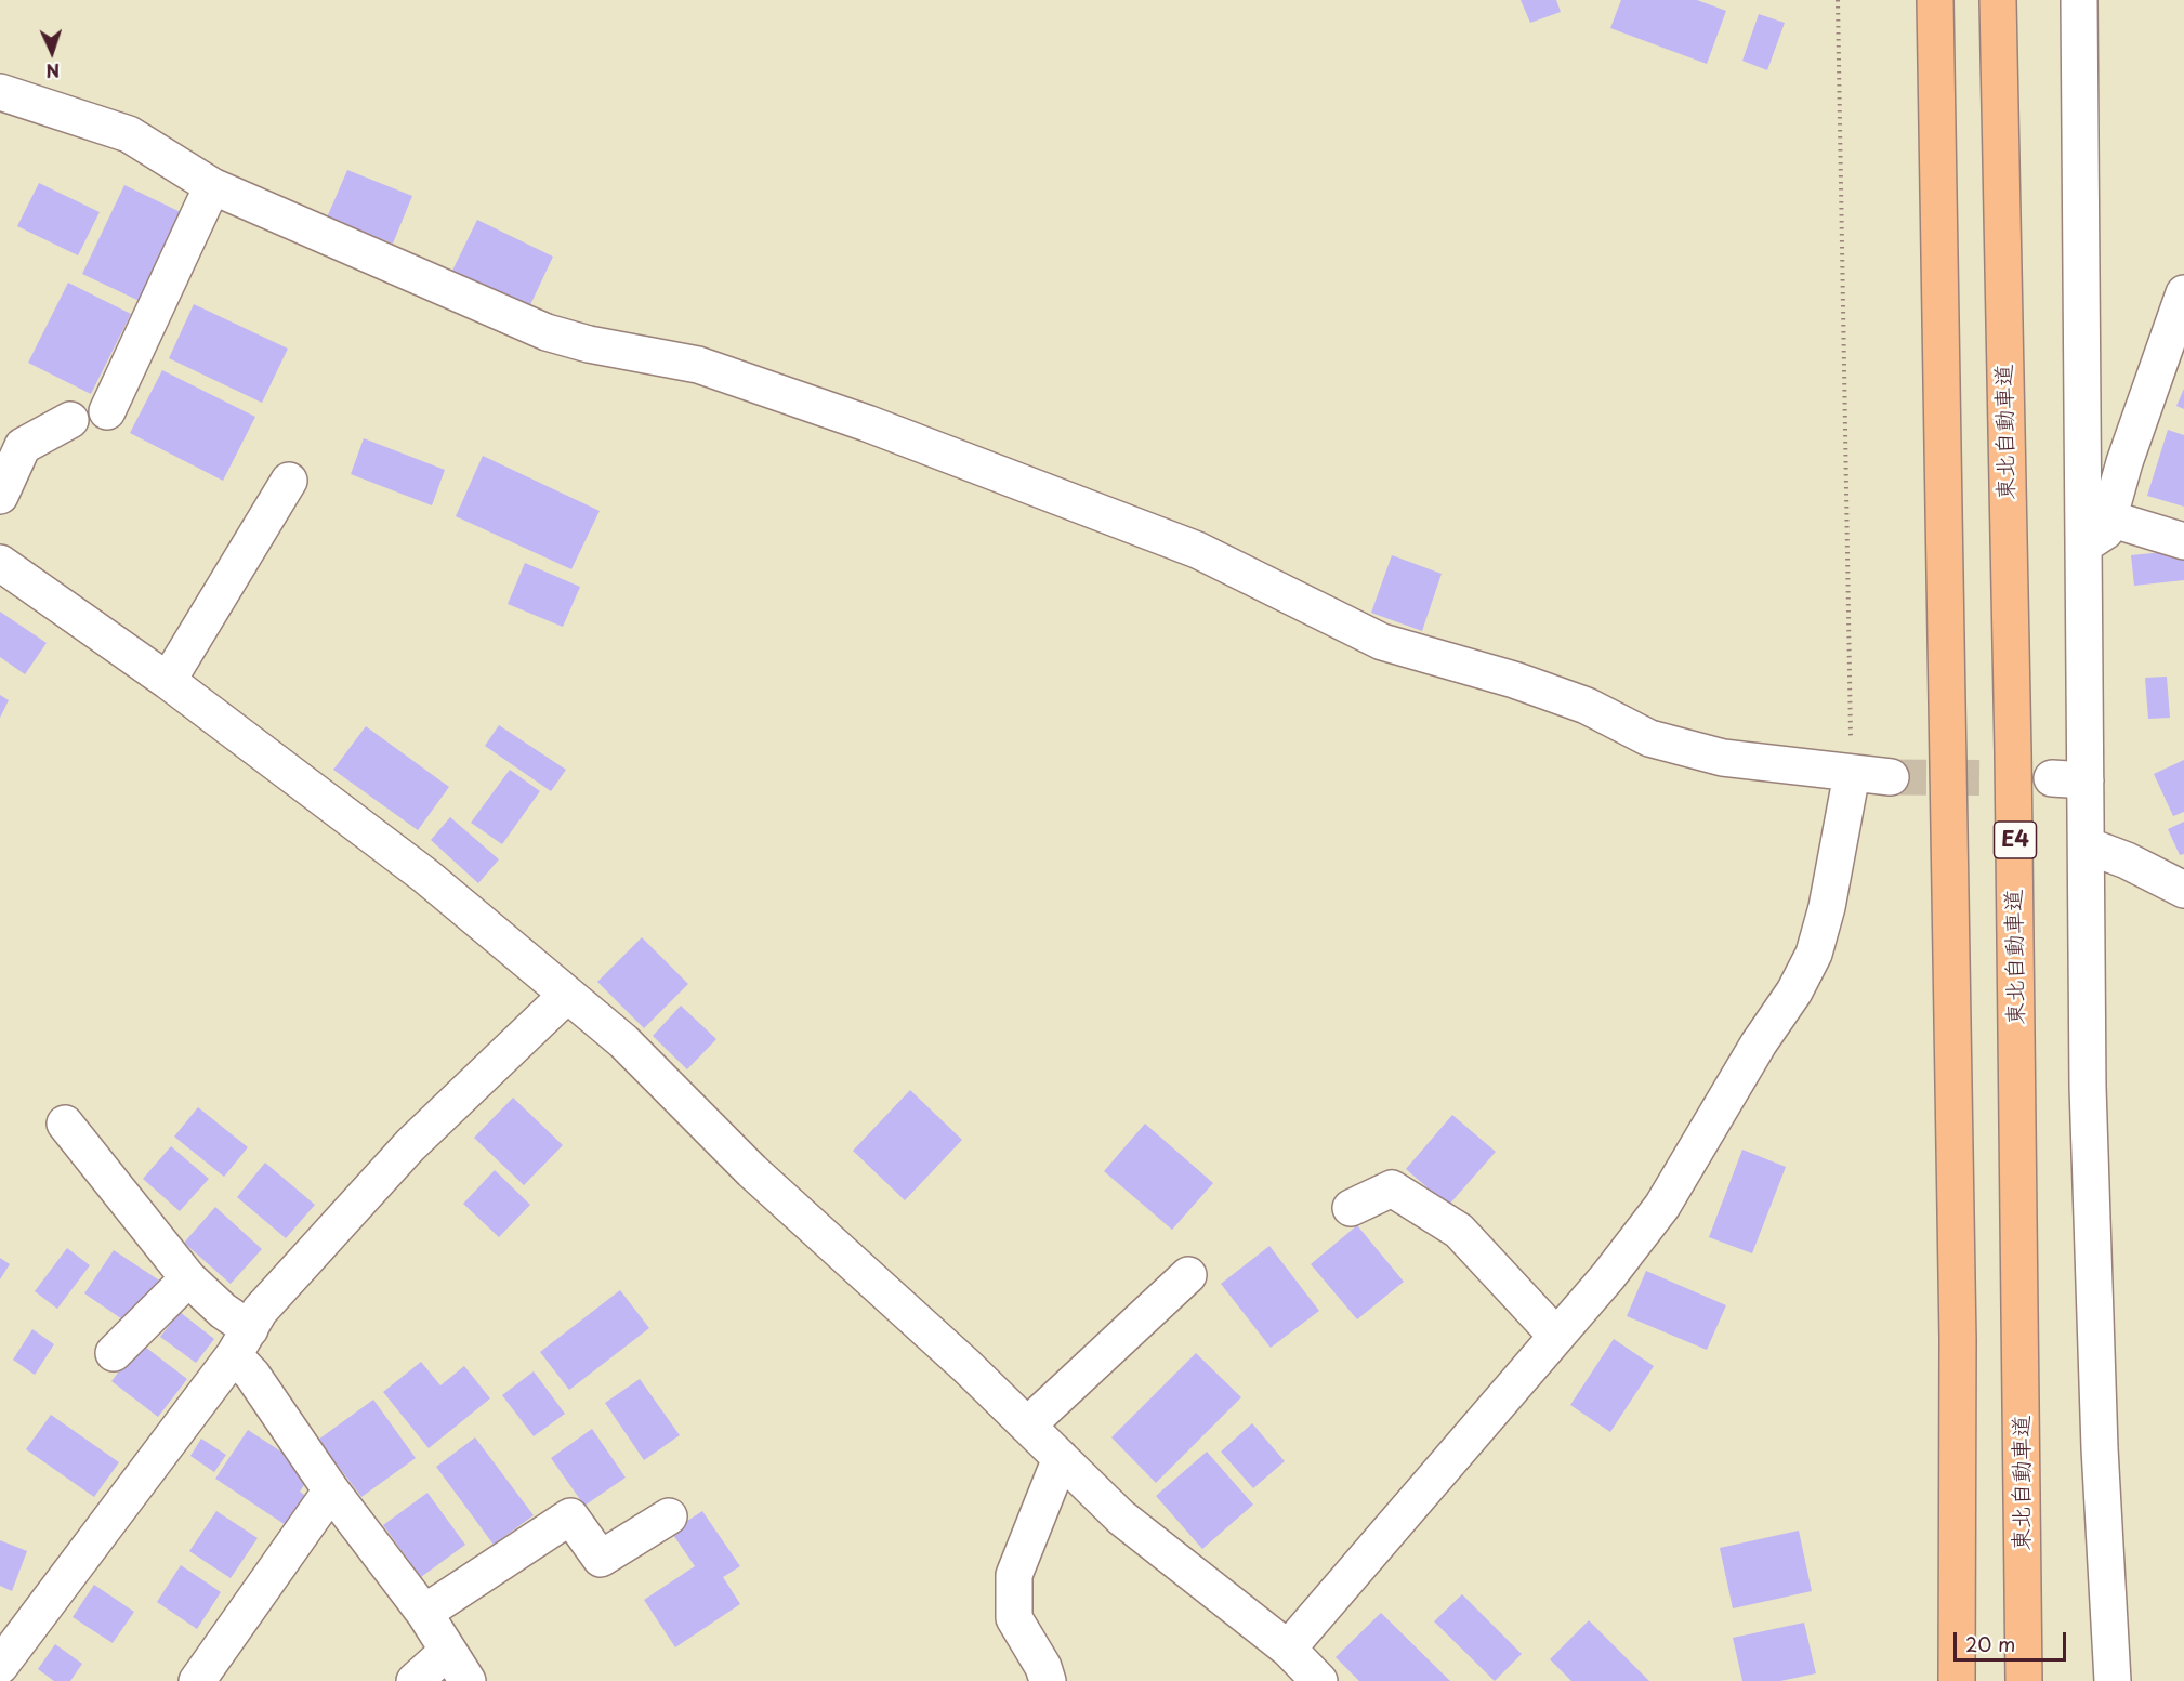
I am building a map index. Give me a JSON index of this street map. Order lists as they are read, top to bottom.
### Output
{
  "streets": {
    "highway": ["東北自動車道", "E4"]
  },
  "scale_bar": "20 m",
  "north": "bottom"
}
